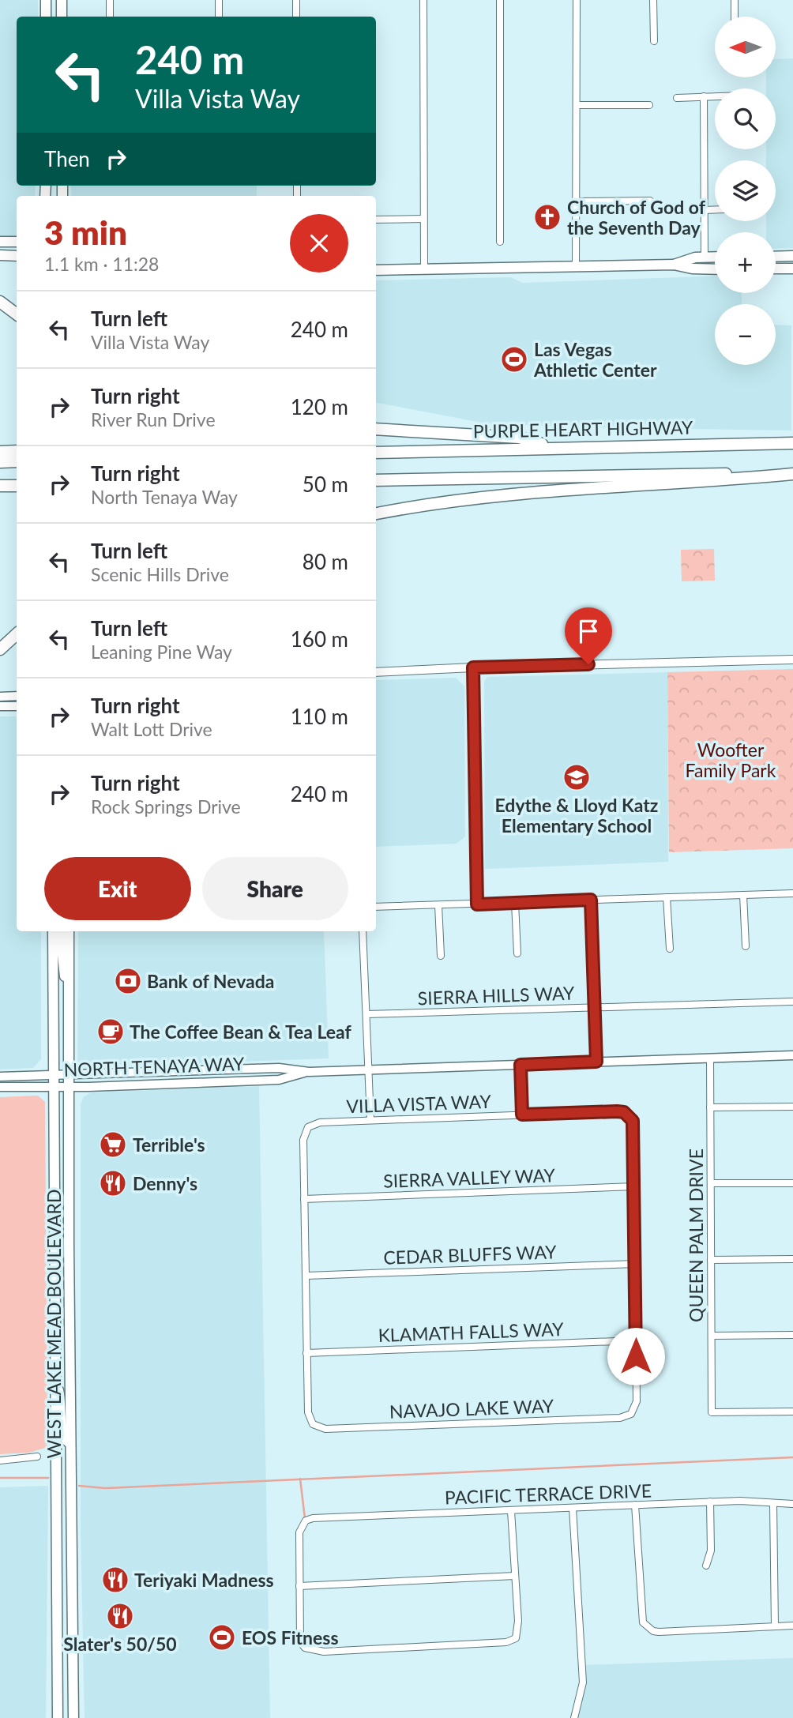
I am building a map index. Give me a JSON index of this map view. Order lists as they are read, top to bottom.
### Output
{
  "streets": {
    "highway": ["PURPLE HEART HIGHWAY"],
    "main road": ["NORTH TENAYA WAY", "WEST LAKE MEAD BOULEVARD"],
    "street": [
      "SIERRA HILLS WAY",
      "VILLA VISTA WAY",
      "SIERRA VALLEY WAY",
      "QUEEN PALM DRIVE",
      "CEDAR BLUFFS WAY",
      "KLAMATH FALLS WAY",
      "NAVAJO LAKE WAY",
      "PACIFIC TERRACE DRIVE"
    ]
  },
  "crossings": [
    ["NORTH TENAYA WAY", "QUEEN PALM DRIVE"],
    ["NORTH TENAYA WAY", "WEST LAKE MEAD BOULEVARD"],
    ["VILLA VISTA WAY", "SIERRA VALLEY WAY"],
    ["KLAMATH FALLS WAY", "NAVAJO LAKE WAY"]
  ],
  "parks": ["Woofter Family Park"],
  "places": {
    "church": ["Church of God of the Seventh Day"],
    "sports": ["Las Vegas Athletic Center", "EOS Fitness"],
    "school or university": ["Edythe & Lloyd Katz Elementary School"],
    "bank": ["Bank of Nevada"],
    "cafe": ["The Coffee Bean & Tea Leaf"],
    "supermarket": ["Terrible's"],
    "restaurant": ["Denny's", "Teriyaki Madness", "Slater's 50/50"]
  },
  "north": "left",
  "page": {
    "map_buttons": ["+", "−"],
    "turn": ["240 m", "Villa Vista Way"],
    "then": "Then",
    "heading": ["3 min", "1.1 km · 11:28"],
    "list": [
      {
        "name": "Turn left",
        "note": "Villa Vista Way",
        "value": "240 m"
      },
      {
        "name": "Turn right",
        "note": "River Run Drive",
        "value": "120 m"
      },
      {
        "name": "Turn right",
        "note": "North Tenaya Way",
        "value": "50 m"
      },
      {
        "name": "Turn left",
        "note": "Scenic Hills Drive",
        "value": "80 m"
      },
      {
        "name": "Turn left",
        "note": "Leaning Pine Way",
        "value": "160 m"
      },
      {
        "name": "Turn right",
        "note": "Walt Lott Drive",
        "value": "110 m"
      },
      {
        "name": "Turn right",
        "note": "Rock Springs Drive",
        "value": "240 m"
      }
    ],
    "buttons": ["Exit", "Share"]
  }
}
